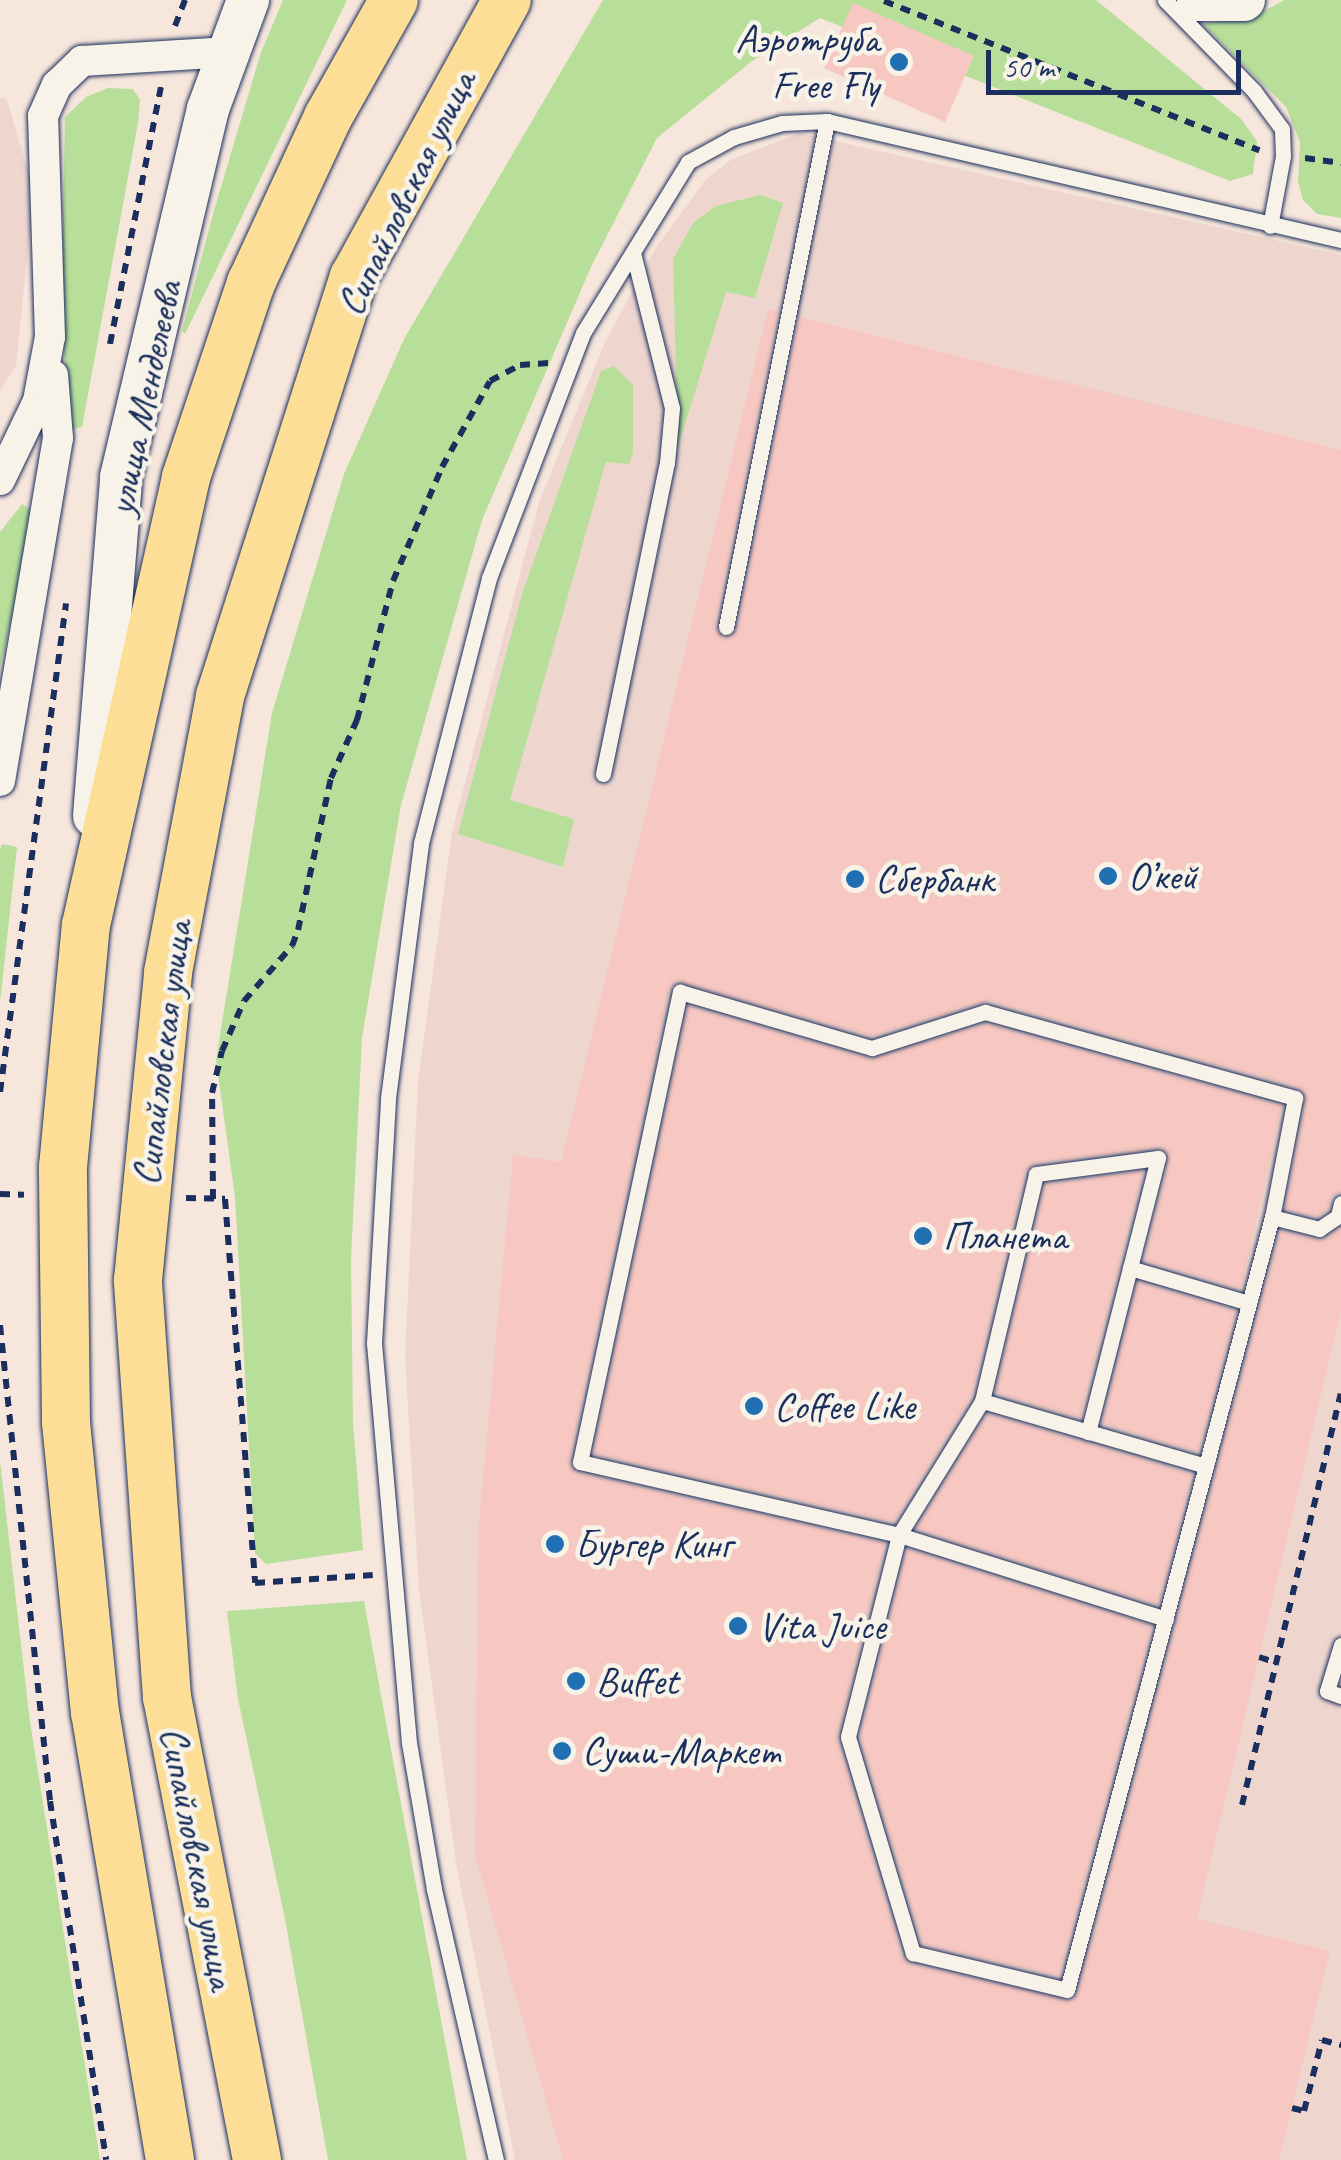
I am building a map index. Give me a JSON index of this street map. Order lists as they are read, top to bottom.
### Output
{
  "streets": {
    "main road": ["Сипайловская улица", "улица Менделеева"]
  },
  "crossings": [
    ["Сипайловская улица", "улица Менделеева"]
  ],
  "places": [
    "Аэротруба Free Fly",
    "О’кей",
    "Сбербанк",
    "Планета",
    "Coffee Like",
    "Бургер Кинг",
    "Vita Juice",
    "Buffet",
    "Суши-Маркет"
  ],
  "scale_bar": "50 m"
}
